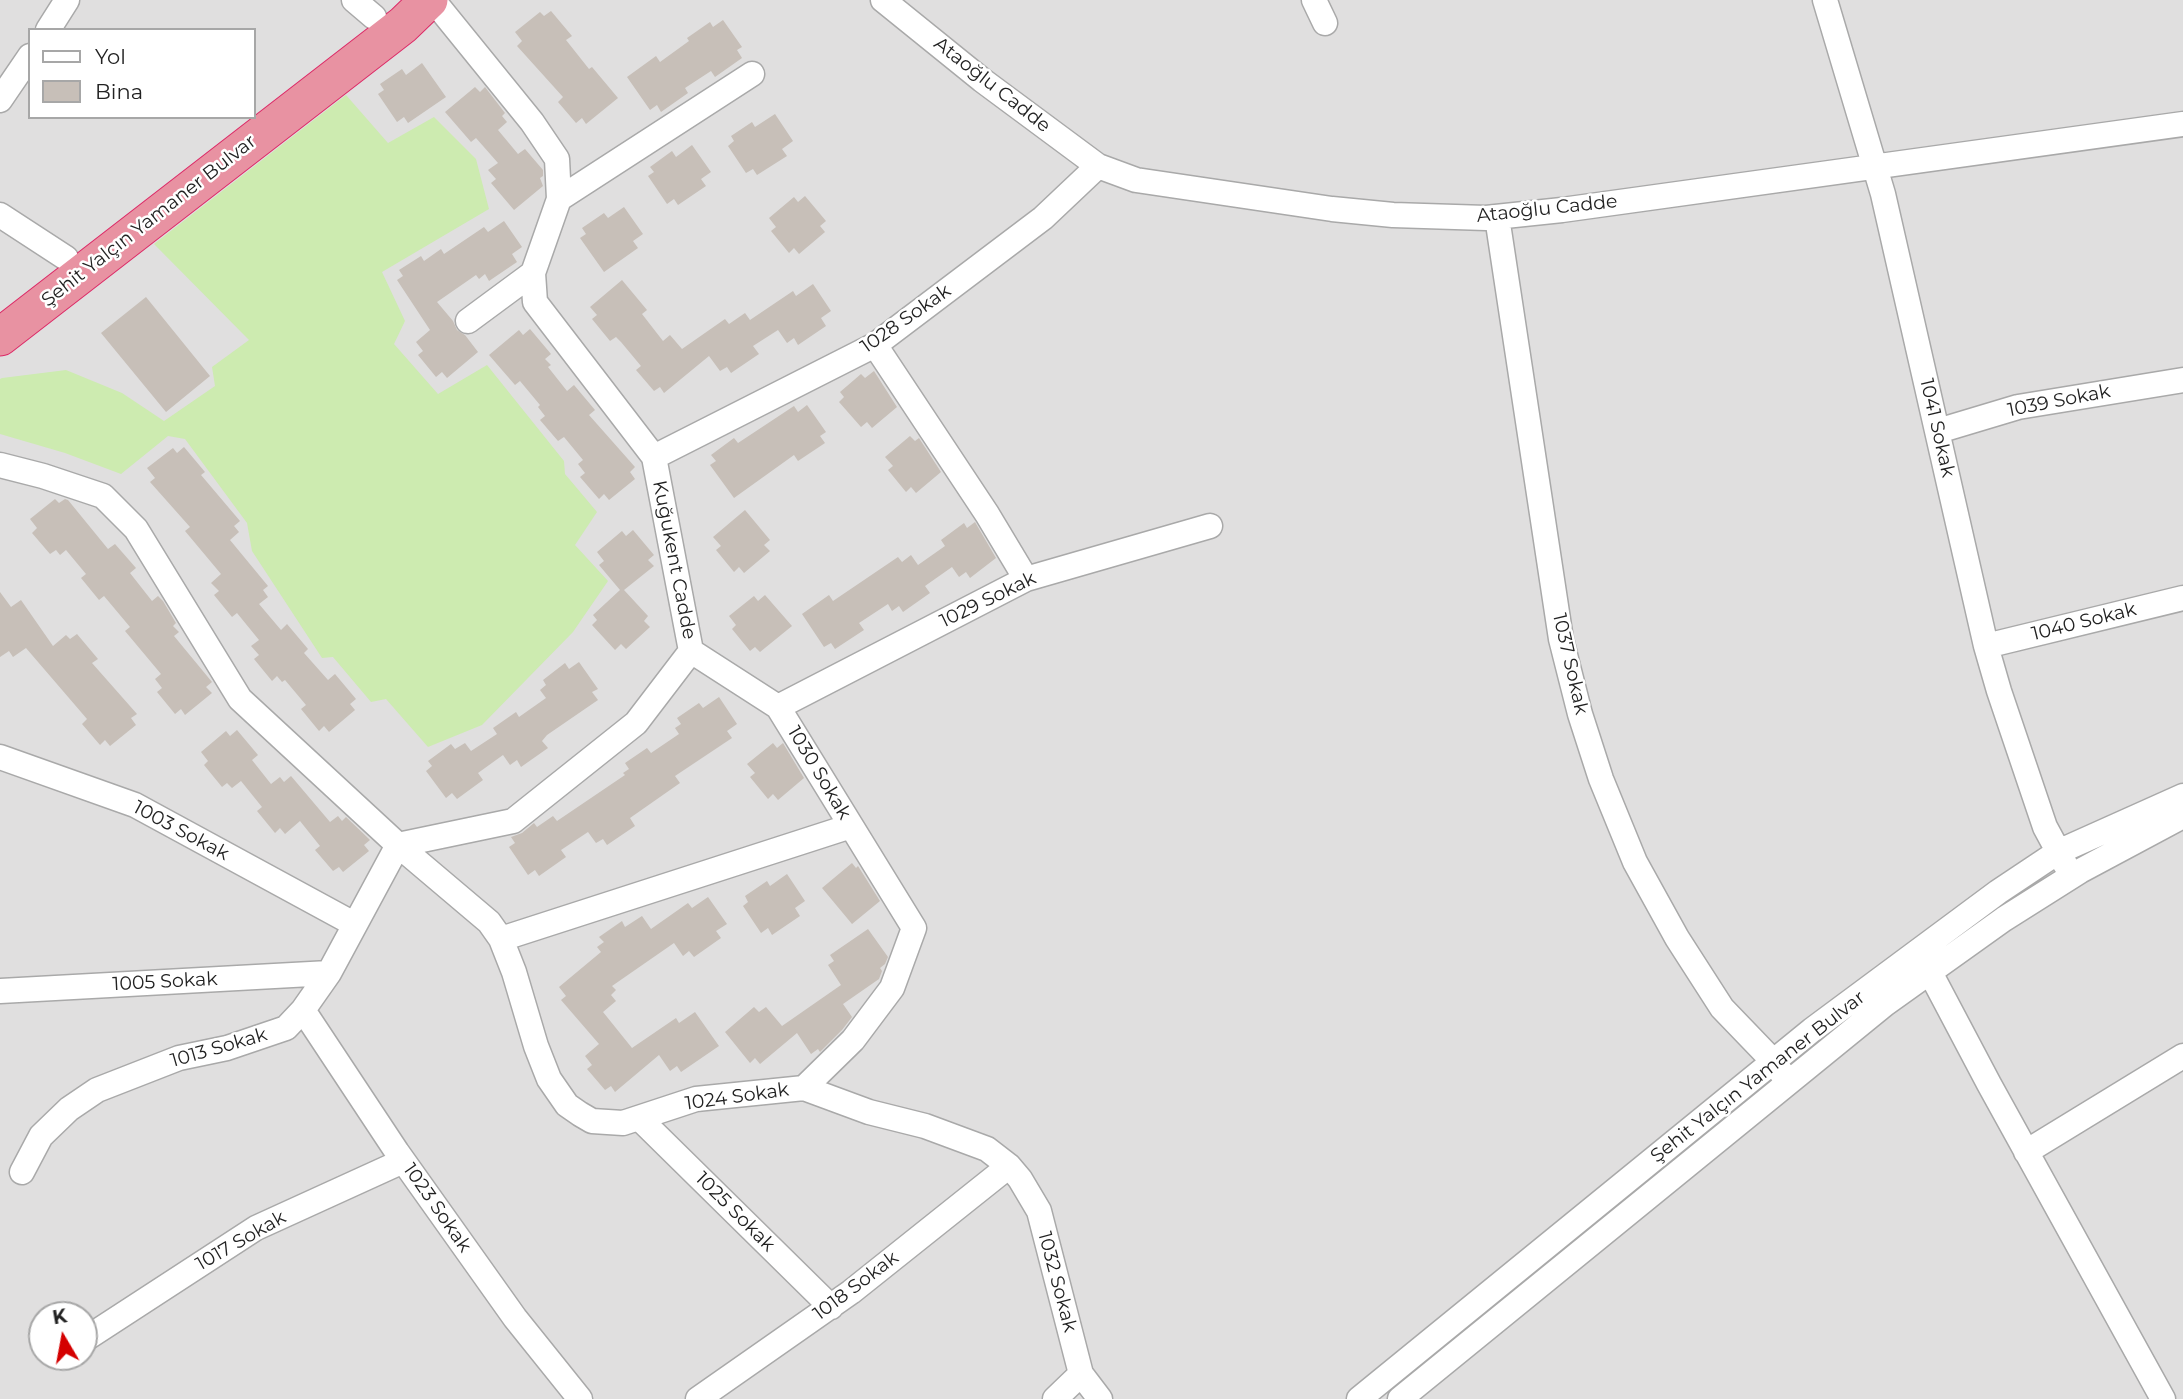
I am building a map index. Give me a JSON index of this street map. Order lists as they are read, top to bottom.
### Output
{
  "streets": {
    "highway": ["Şehit Yalçın Yamaner Bulvar"],
    "street": [
      "Ataoğlu Cadde",
      "1028 Sokak",
      "1039 Sokak",
      "1041 Sokak",
      "Kuğukent Cadde",
      "1029 Sokak",
      "1040 Sokak",
      "1037 Sokak",
      "1030 Sokak",
      "1003 Sokak",
      "1005 Sokak",
      "1013 Sokak",
      "1024 Sokak",
      "1023 Sokak",
      "1025 Sokak",
      "1017 Sokak",
      "1032 Sokak",
      "1018 Sokak"
    ]
  },
  "crossings": [
    ["Ataoğlu Cadde", "1028 Sokak"],
    ["Ataoğlu Cadde", "1041 Sokak"],
    ["Ataoğlu Cadde", "1037 Sokak"],
    ["Şehit Yalçın Yamaner Bulvar", "1041 Sokak"],
    ["Şehit Yalçın Yamaner Bulvar", "Kuğukent Cadde"],
    ["Şehit Yalçın Yamaner Bulvar", "1037 Sokak"],
    ["1028 Sokak", "Kuğukent Cadde"],
    ["1039 Sokak", "1041 Sokak"],
    ["1041 Sokak", "1040 Sokak"],
    ["Kuğukent Cadde", "1030 Sokak"],
    ["Kuğukent Cadde", "1013 Sokak"],
    ["Kuğukent Cadde", "1024 Sokak"],
    ["1029 Sokak", "1030 Sokak"],
    ["1030 Sokak", "1024 Sokak"],
    ["1003 Sokak", "1013 Sokak"],
    ["1005 Sokak", "1013 Sokak"],
    ["1013 Sokak", "1024 Sokak"],
    ["1013 Sokak", "1023 Sokak"],
    ["1024 Sokak", "1025 Sokak"],
    ["1024 Sokak", "1032 Sokak"],
    ["1024 Sokak", "1018 Sokak"],
    ["1023 Sokak", "1017 Sokak"],
    ["1025 Sokak", "1018 Sokak"],
    ["1032 Sokak", "1018 Sokak"]
  ],
  "legend": ["Yol", "Bina"],
  "north": "top"
}
